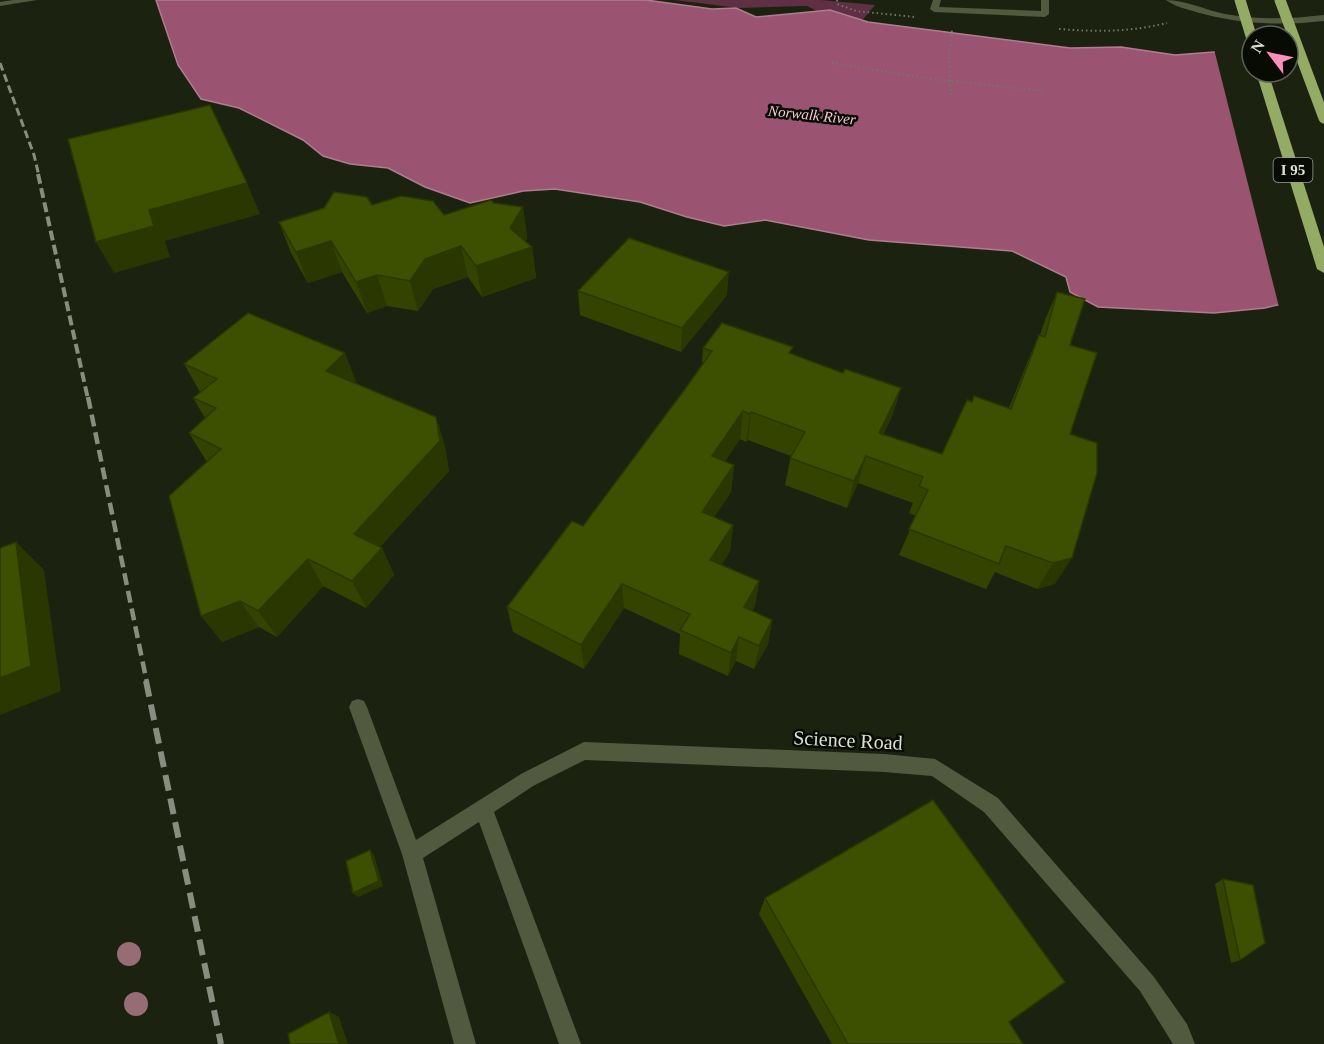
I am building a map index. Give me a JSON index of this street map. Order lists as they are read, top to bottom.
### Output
{
  "streets": {
    "highway": ["I 95"],
    "street": ["Science Road"]
  },
  "water": ["Norwalk River"],
  "north": "top left"
}
